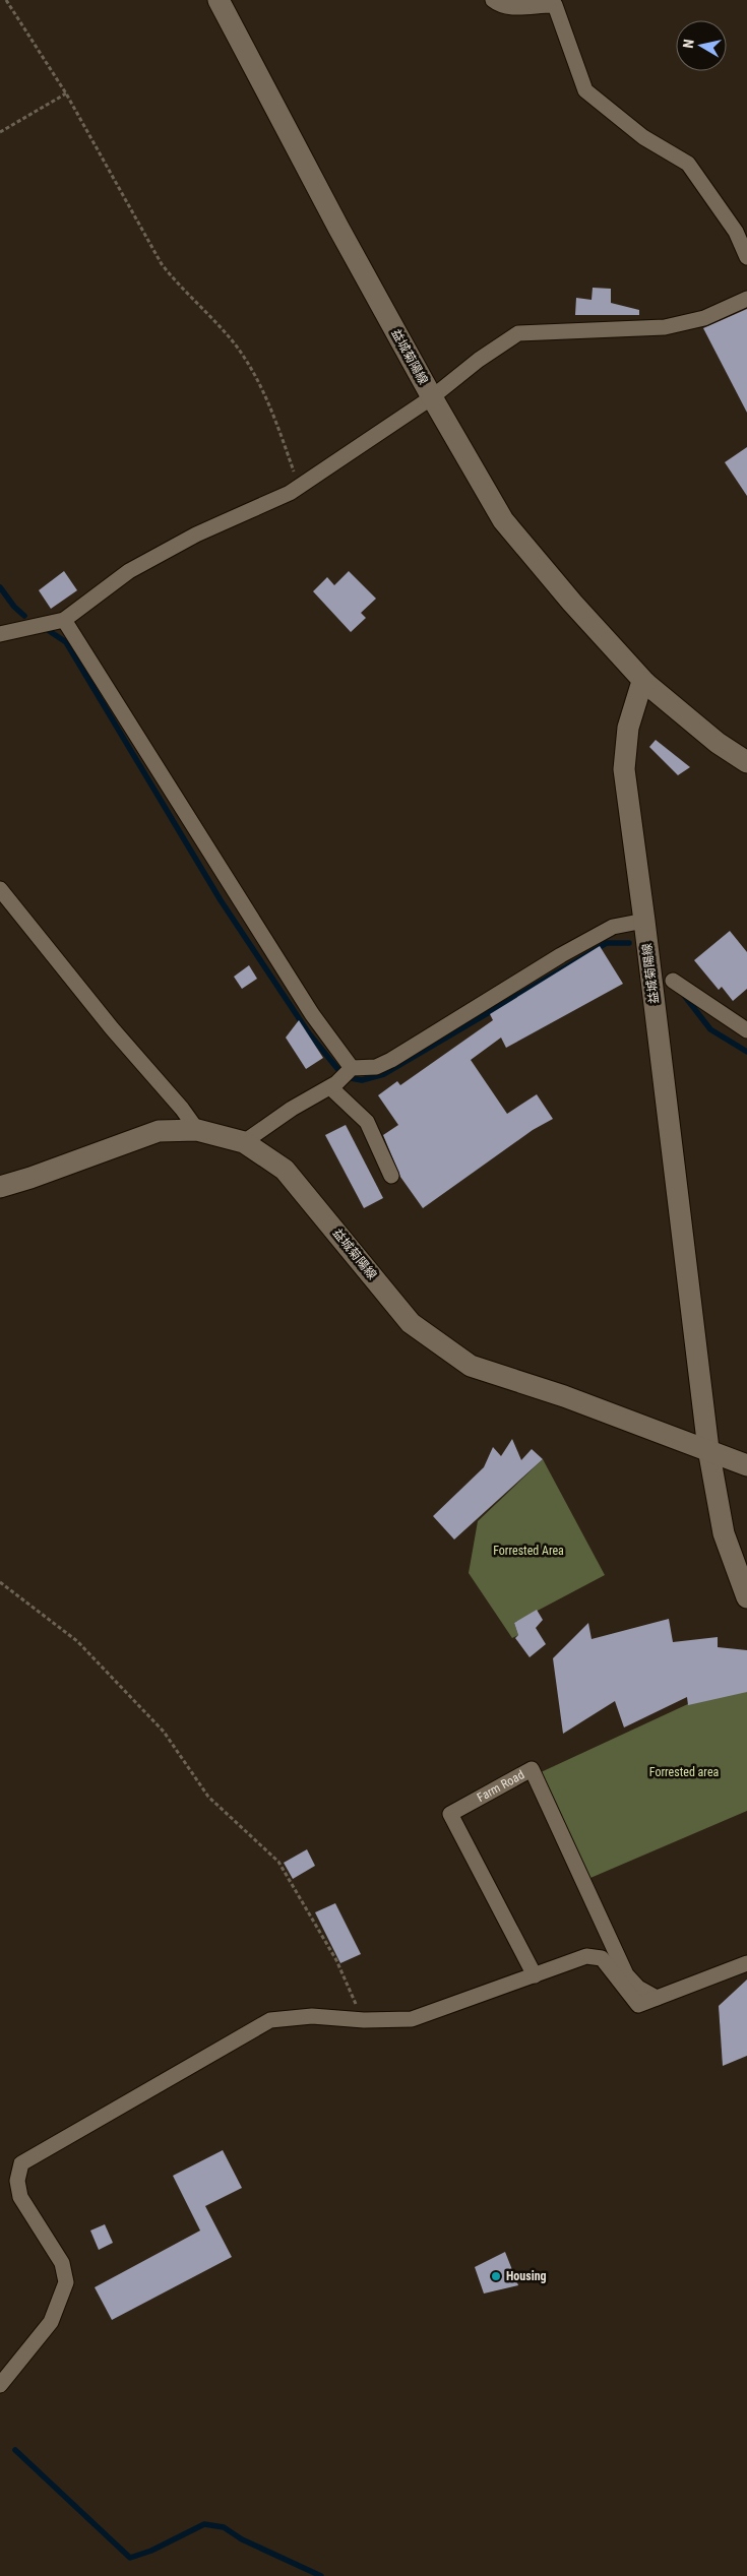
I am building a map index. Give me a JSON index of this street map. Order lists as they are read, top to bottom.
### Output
{
  "streets": {
    "main road": ["益城菊陽線"],
    "street": ["Farm Road"]
  },
  "parks": ["Forrested Area", "Forrested area"],
  "places": ["Housing"],
  "north": "left"
}
